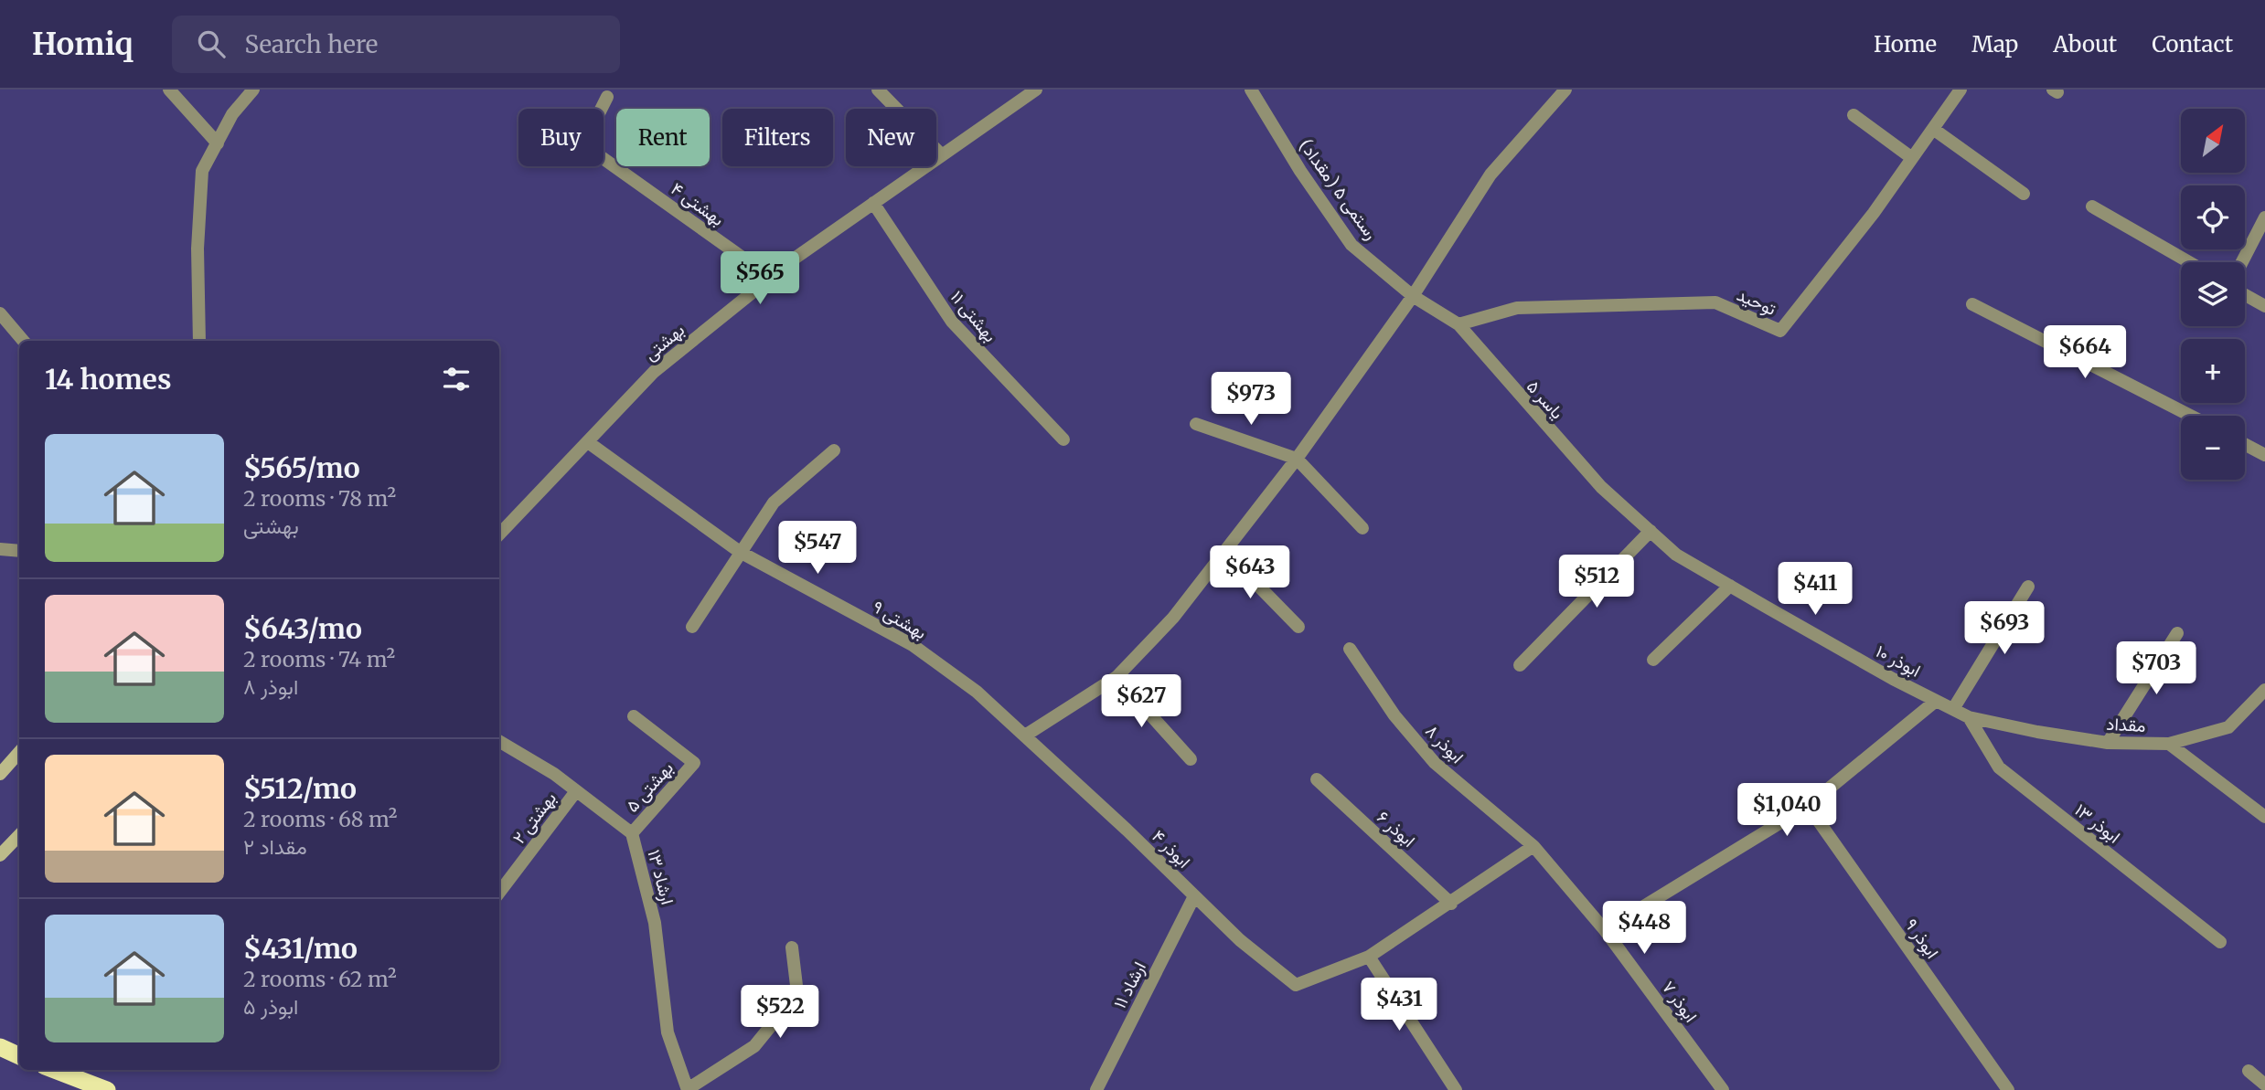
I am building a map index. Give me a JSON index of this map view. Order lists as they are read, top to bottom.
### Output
{
  "streets": {
    "street": [
      "رستمی ۵ (مقداد)",
      "بهشتی ۴",
      "توحید",
      "بهشتی ۱۱",
      "بهشتی",
      "یاسر ۵",
      "بهشتی ۹",
      "ابوذر ۱۰",
      "مقداد",
      "ابوذر ۸",
      "بهشتی ۵",
      "بهشتی ۲",
      "ابوذر ۱۳",
      "ابوذر ۶",
      "ابوذر ۴",
      "ارشاد ۱۳",
      "ابوذر ۹",
      "ارشاد ۱۱",
      "ابوذر ۷"
    ]
  },
  "crossings": [
    ["رستمی ۵ (مقداد)", "یاسر ۵"],
    ["بهشتی ۴", "بهشتی"],
    ["توحید", "یاسر ۵"],
    ["بهشتی ۱۱", "بهشتی"],
    ["بهشتی", "بهشتی ۹"],
    ["یاسر ۵", "ابوذر ۱۰"],
    ["بهشتی ۹", "ابوذر ۴"],
    ["ابوذر ۱۰", "مقداد"],
    ["ابوذر ۱۰", "ابوذر ۱۳"],
    ["مقداد", "ابوذر ۱۳"],
    ["ابوذر ۸", "ابوذر ۷"],
    ["بهشتی ۵", "ارشاد ۱۳"],
    ["بهشتی ۲", "ارشاد ۱۳"],
    ["ابوذر ۴", "ارشاد ۱۱"]
  ],
  "north": "top right",
  "page": {
    "header": "Homiq",
    "search": "Search here",
    "nav": [
      "Home",
      "Map",
      "About",
      "Contact"
    ],
    "map_buttons": ["+", "−"],
    "chip": [
      "Buy",
      "Rent",
      "Filters",
      "New"
    ],
    "price": [
      "$565",
      "$664",
      "$973",
      "$547",
      "$643",
      "$512",
      "$411",
      "$693",
      "$703",
      "$627",
      "$1,040",
      "$448",
      "$431",
      "$522"
    ],
    "heading": "14 homes",
    "list": [
      {
        "name": "$565/mo",
        "note": "2 rooms · 78 m² · بهشتی"
      },
      {
        "name": "$643/mo",
        "note": "2 rooms · 74 m² · ابوذر ۸"
      },
      {
        "name": "$512/mo",
        "note": "2 rooms · 68 m² · مقداد ۲"
      },
      {
        "name": "$431/mo",
        "note": "2 rooms · 62 m² · ابوذر ۵"
      }
    ]
  }
}
